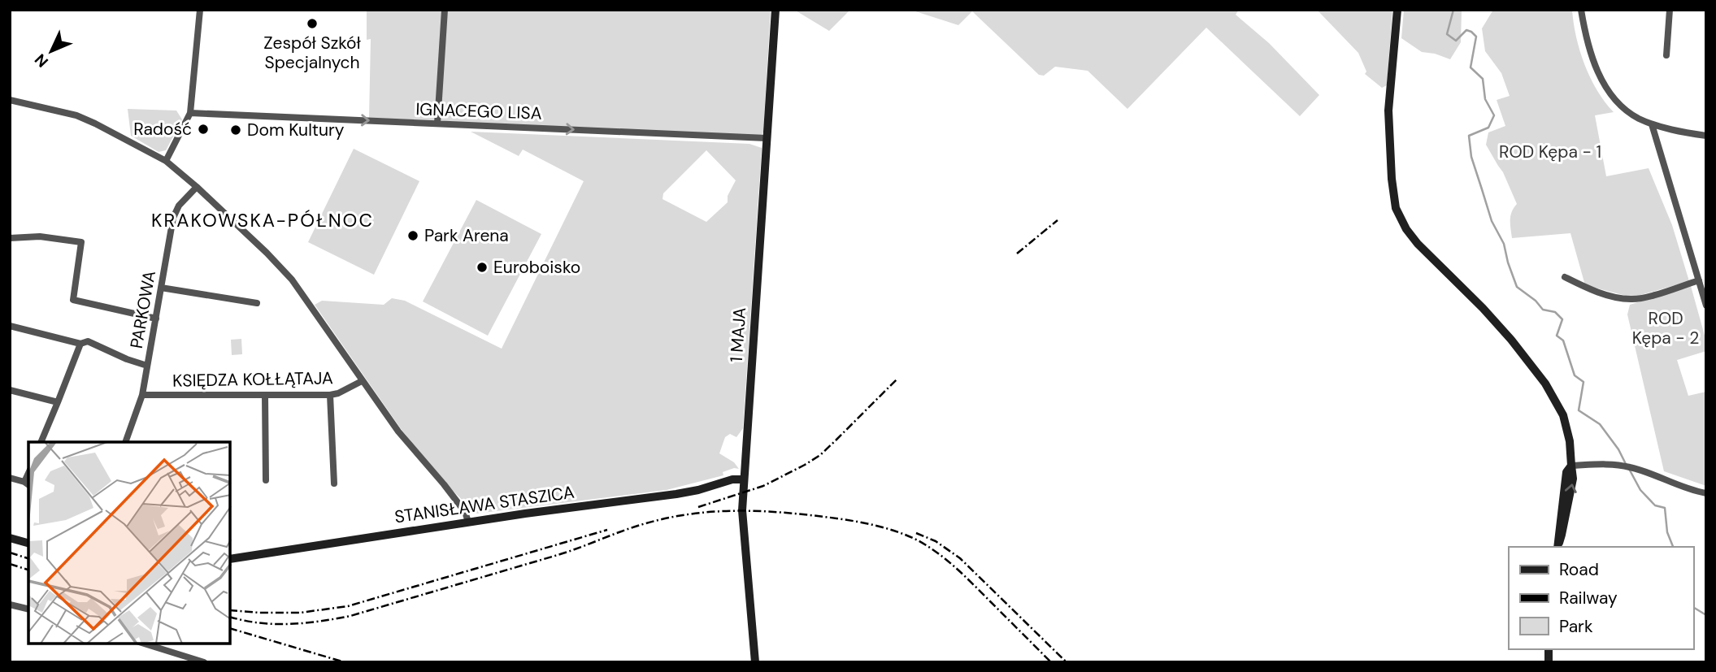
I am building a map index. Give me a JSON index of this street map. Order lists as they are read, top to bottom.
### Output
{
  "streets": {
    "street": [
      "IGNACEGO LISA",
      "PARKOWA",
      "1 MAJA",
      "KSIĘDZA KOŁŁĄTAJA",
      "STANISŁAWA STASZICA"
    ]
  },
  "crossings": [
    ["IGNACEGO LISA", "1 MAJA"],
    ["PARKOWA", "KSIĘDZA KOŁŁĄTAJA"],
    ["1 MAJA", "STANISŁAWA STASZICA"]
  ],
  "one_way": ["IGNACEGO LISA"],
  "districts": ["KRAKOWSKA-PÓŁNOC"],
  "parks": ["ROD Kępa - 1", "ROD Kępa - 2"],
  "places": [
    "Zespół Szkół Specjalnych",
    "Radość",
    "Dom Kultury",
    "Park Arena",
    "Euroboisko"
  ],
  "legend": ["Road", "Railway", "Park"],
  "north": "bottom left"
}
